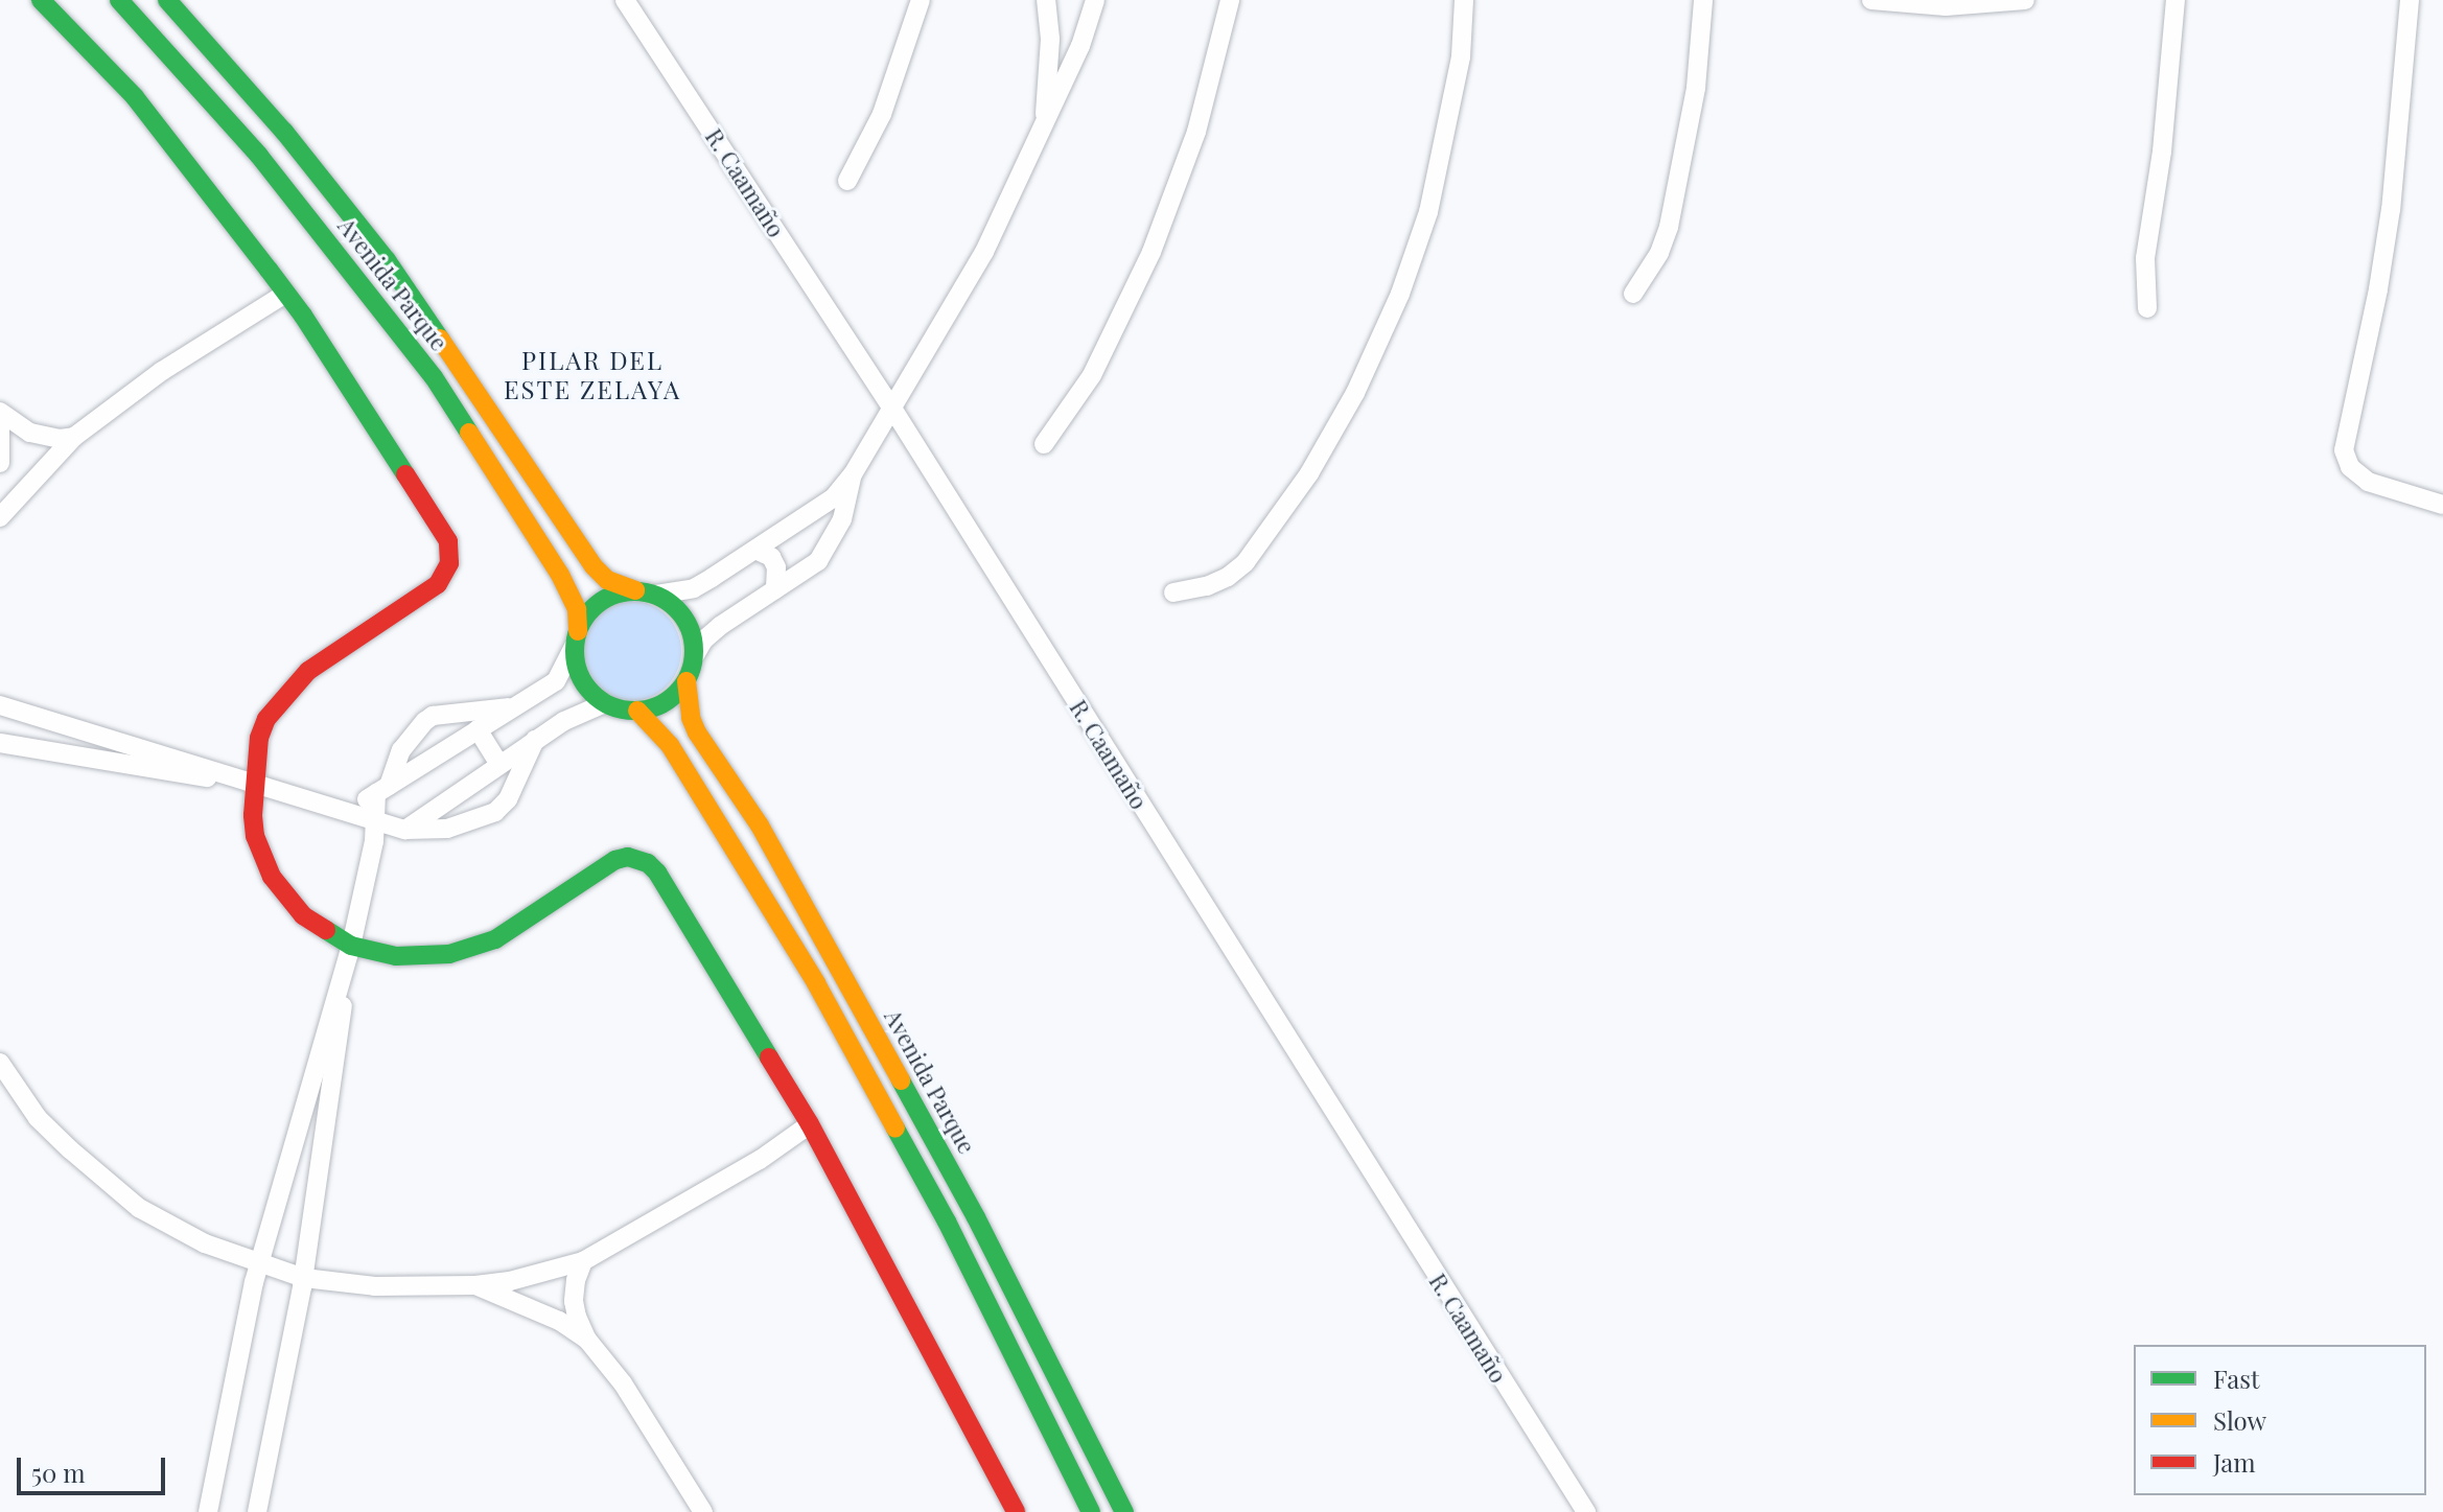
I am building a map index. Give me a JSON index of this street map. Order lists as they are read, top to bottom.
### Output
{
  "streets": {
    "street": ["R. Caamaño", "Avenida Parque"]
  },
  "districts": ["PILAR DEL ESTE ZELAYA"],
  "legend": ["Fast", "Slow", "Jam"],
  "scale_bar": "50 m"
}
